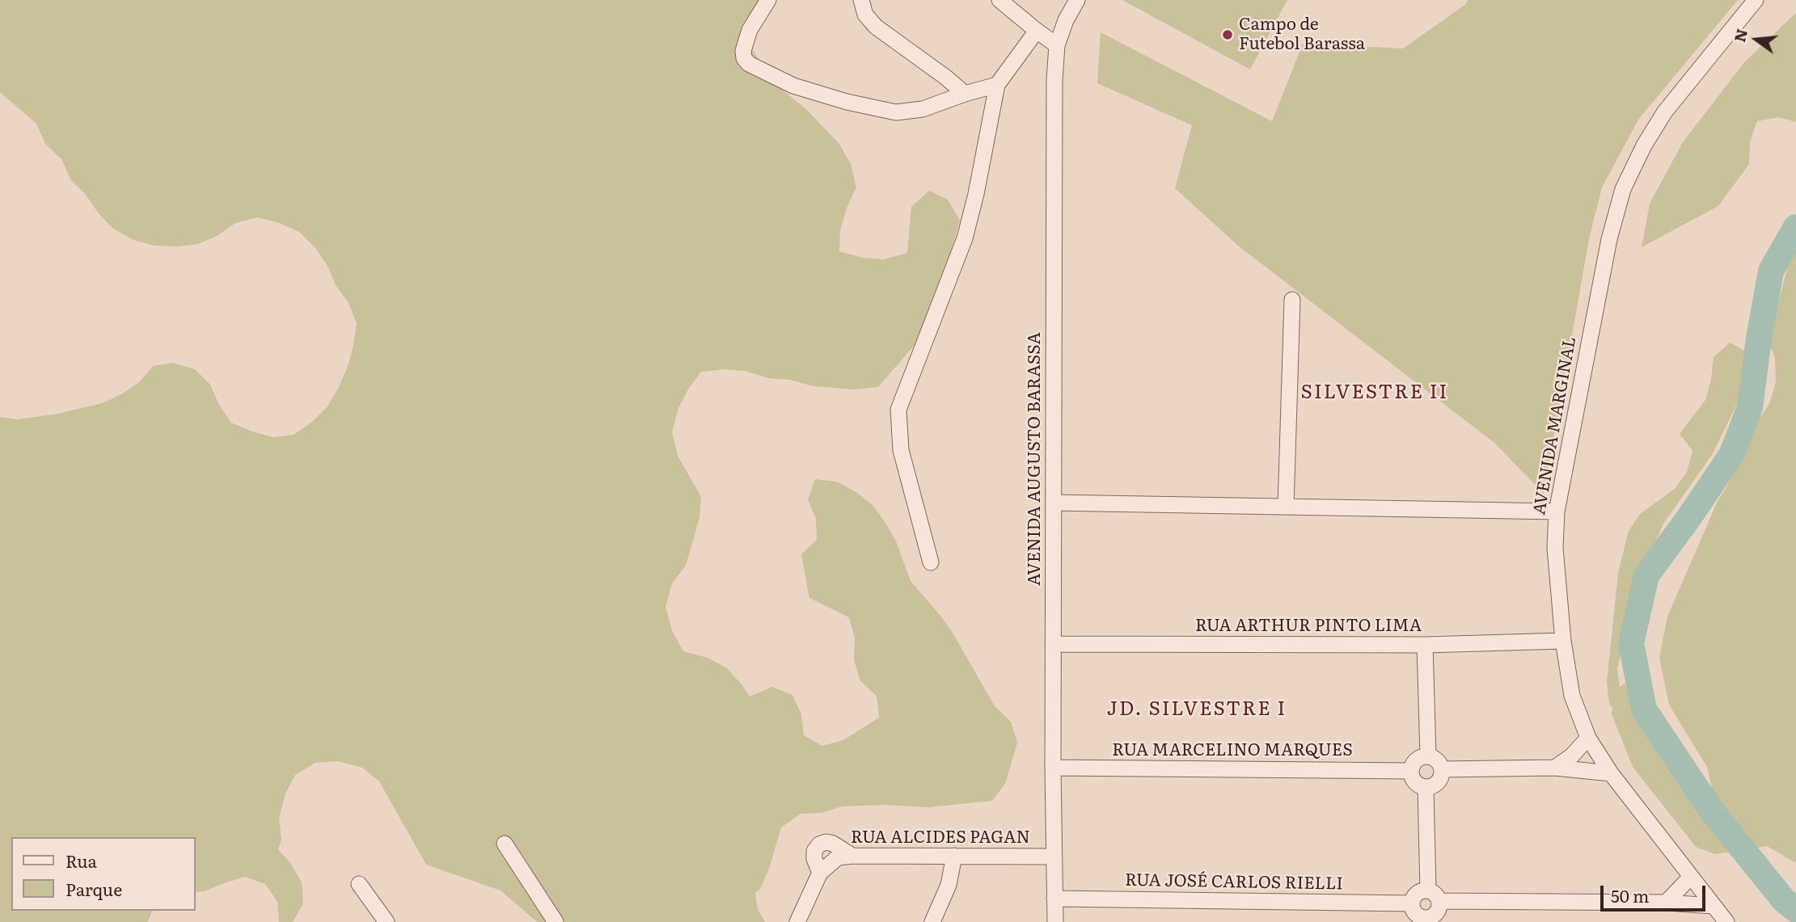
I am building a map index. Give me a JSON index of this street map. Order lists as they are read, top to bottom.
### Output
{
  "streets": {
    "street": [
      "AVENIDA MARGINAL",
      "AVENIDA AUGUSTO BARASSA",
      "RUA ARTHUR PINTO LIMA",
      "RUA MARCELINO MARQUES",
      "RUA ALCIDES PAGAN",
      "RUA JOSÉ CARLOS RIELLI"
    ]
  },
  "crossings": [
    ["AVENIDA MARGINAL", "RUA ARTHUR PINTO LIMA"],
    ["AVENIDA AUGUSTO BARASSA", "RUA ARTHUR PINTO LIMA"],
    ["AVENIDA AUGUSTO BARASSA", "RUA MARCELINO MARQUES"],
    ["AVENIDA AUGUSTO BARASSA", "RUA ALCIDES PAGAN"],
    ["AVENIDA AUGUSTO BARASSA", "RUA JOSÉ CARLOS RIELLI"]
  ],
  "districts": ["SILVESTRE II", "JD. SILVESTRE I"],
  "places": ["Campo de Futebol Barassa"],
  "legend": ["Rua", "Parque"],
  "scale_bar": "50 m",
  "north": "left"
}
